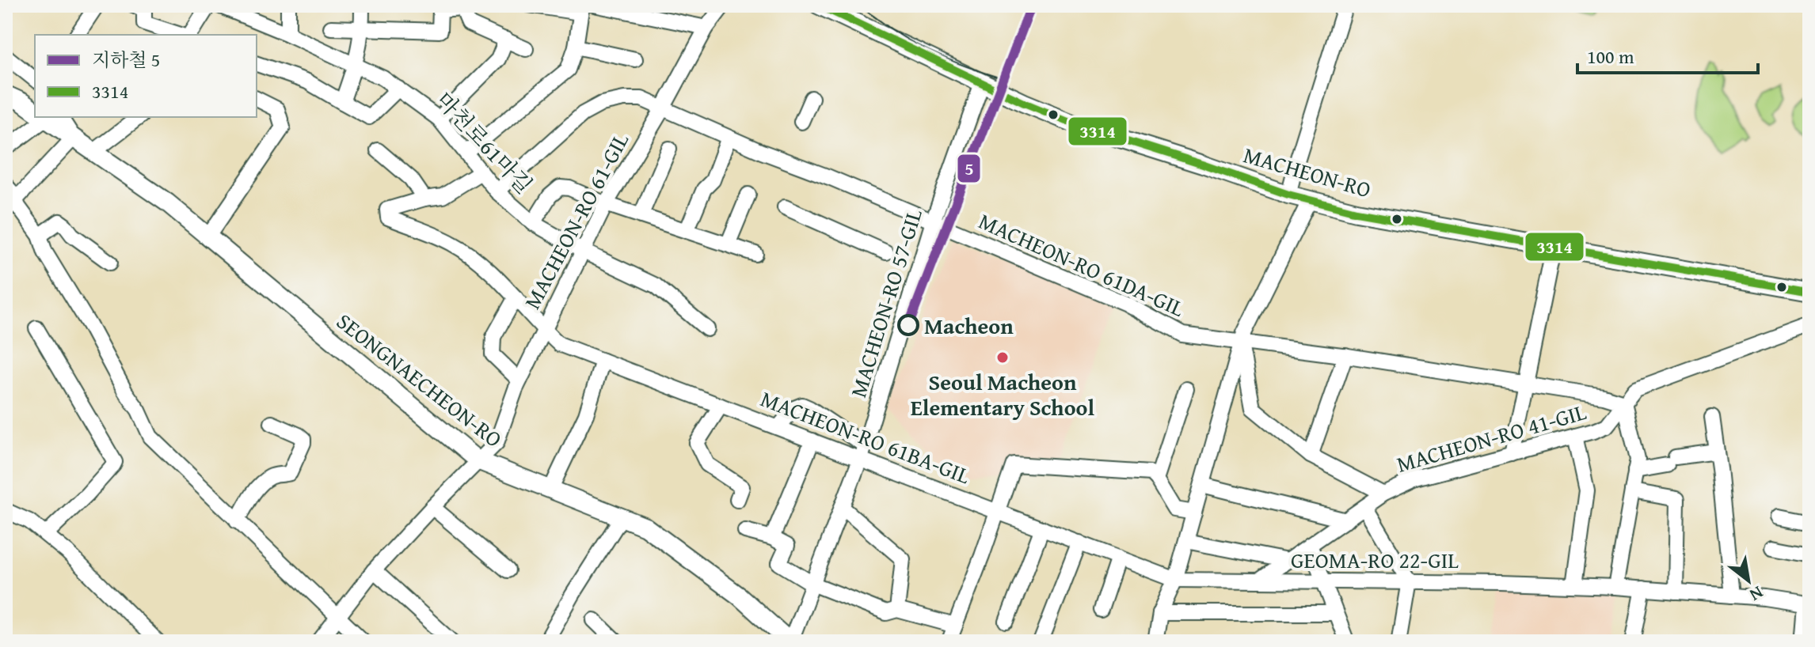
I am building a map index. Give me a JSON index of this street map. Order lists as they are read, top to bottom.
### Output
{
  "streets": {
    "street": [
      "마천로61마길",
      "MACHEON-RO",
      "MACHEON-RO 61-GIL",
      "MACHEON-RO 61DA-GIL",
      "MACHEON-RO 57-GIL",
      "SEONGNAECHEON-RO",
      "MACHEON-RO 61BA-GIL",
      "MACHEON-RO 41-GIL",
      "GEOMA-RO 22-GIL"
    ]
  },
  "crossings": [
    ["마천로61마길", "MACHEON-RO 61-GIL"],
    ["마천로61마길", "MACHEON-RO 61DA-GIL"],
    ["MACHEON-RO", "MACHEON-RO 57-GIL"],
    ["MACHEON-RO 61-GIL", "MACHEON-RO 61DA-GIL"],
    ["MACHEON-RO 61-GIL", "SEONGNAECHEON-RO"],
    ["MACHEON-RO 61-GIL", "MACHEON-RO 61BA-GIL"],
    ["MACHEON-RO 61DA-GIL", "MACHEON-RO 57-GIL"],
    ["MACHEON-RO 61DA-GIL", "MACHEON-RO 41-GIL"],
    ["MACHEON-RO 57-GIL", "SEONGNAECHEON-RO"],
    ["MACHEON-RO 57-GIL", "MACHEON-RO 61BA-GIL"],
    ["MACHEON-RO 61BA-GIL", "GEOMA-RO 22-GIL"],
    ["MACHEON-RO 41-GIL", "GEOMA-RO 22-GIL"]
  ],
  "places": ["Macheon", "Seoul Macheon Elementary School"],
  "lines": ["metro line 5", "transit line 3314"],
  "legend": ["지하철 5", "3314"],
  "scale_bar": "100 m",
  "north": "bottom right"
}
